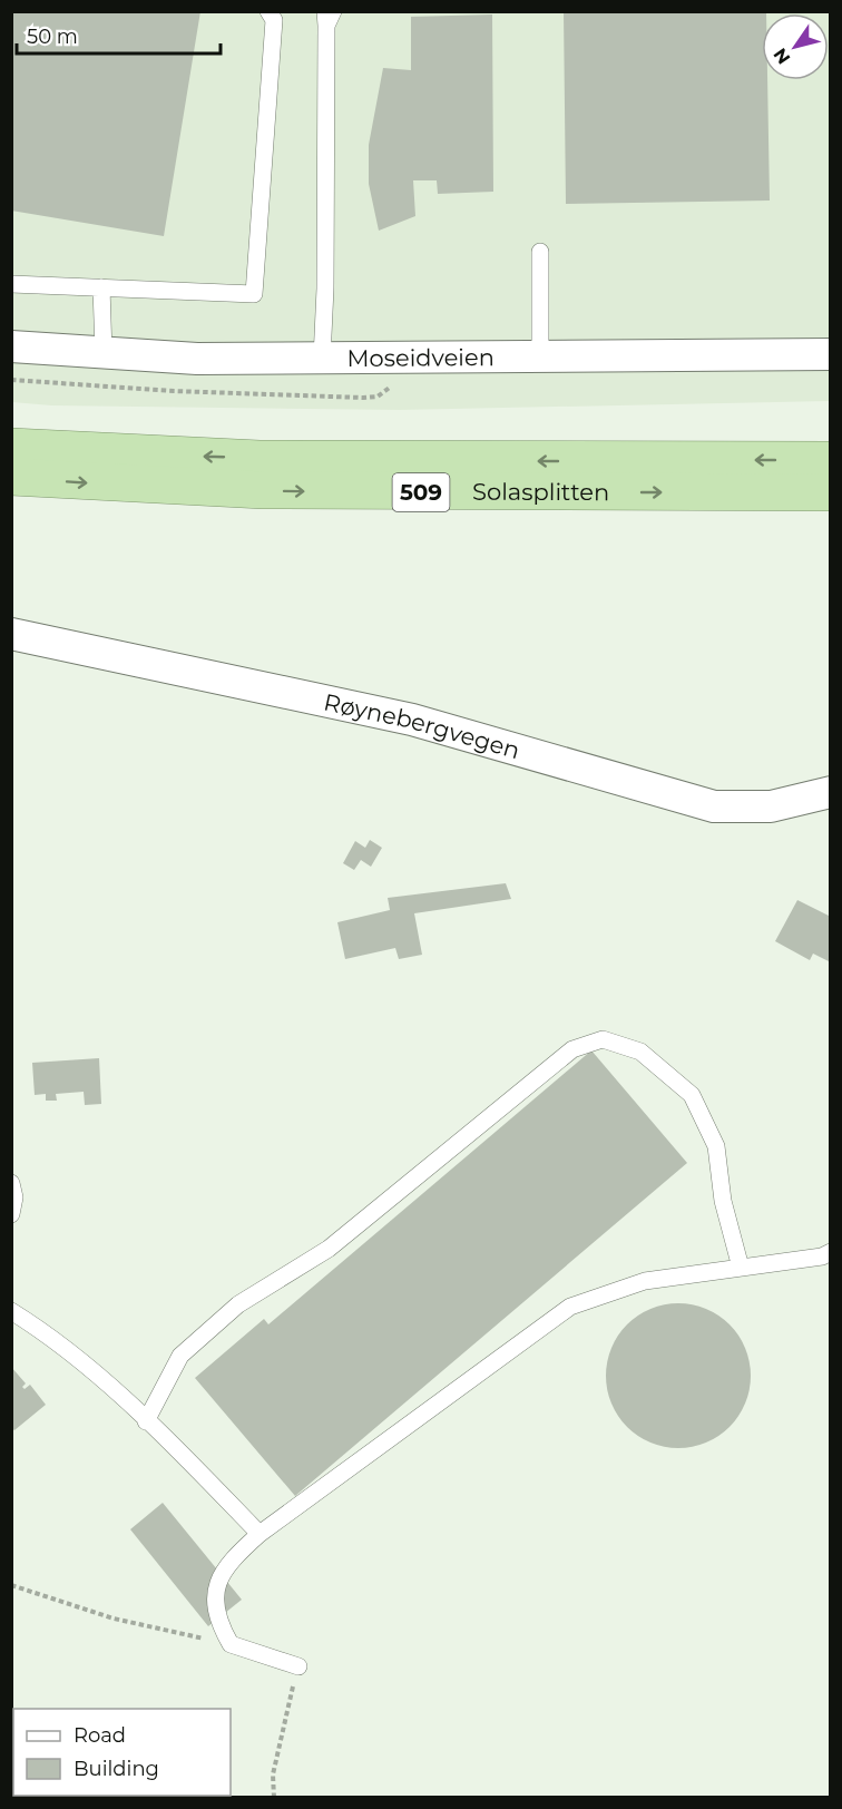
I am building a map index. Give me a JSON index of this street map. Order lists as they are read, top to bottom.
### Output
{
  "streets": {
    "highway": ["509", "Solasplitten"],
    "street": ["Moseidveien", "Røynebergvegen"]
  },
  "legend": ["Road", "Building"],
  "scale_bar": "50 m",
  "north": "bottom left"
}
